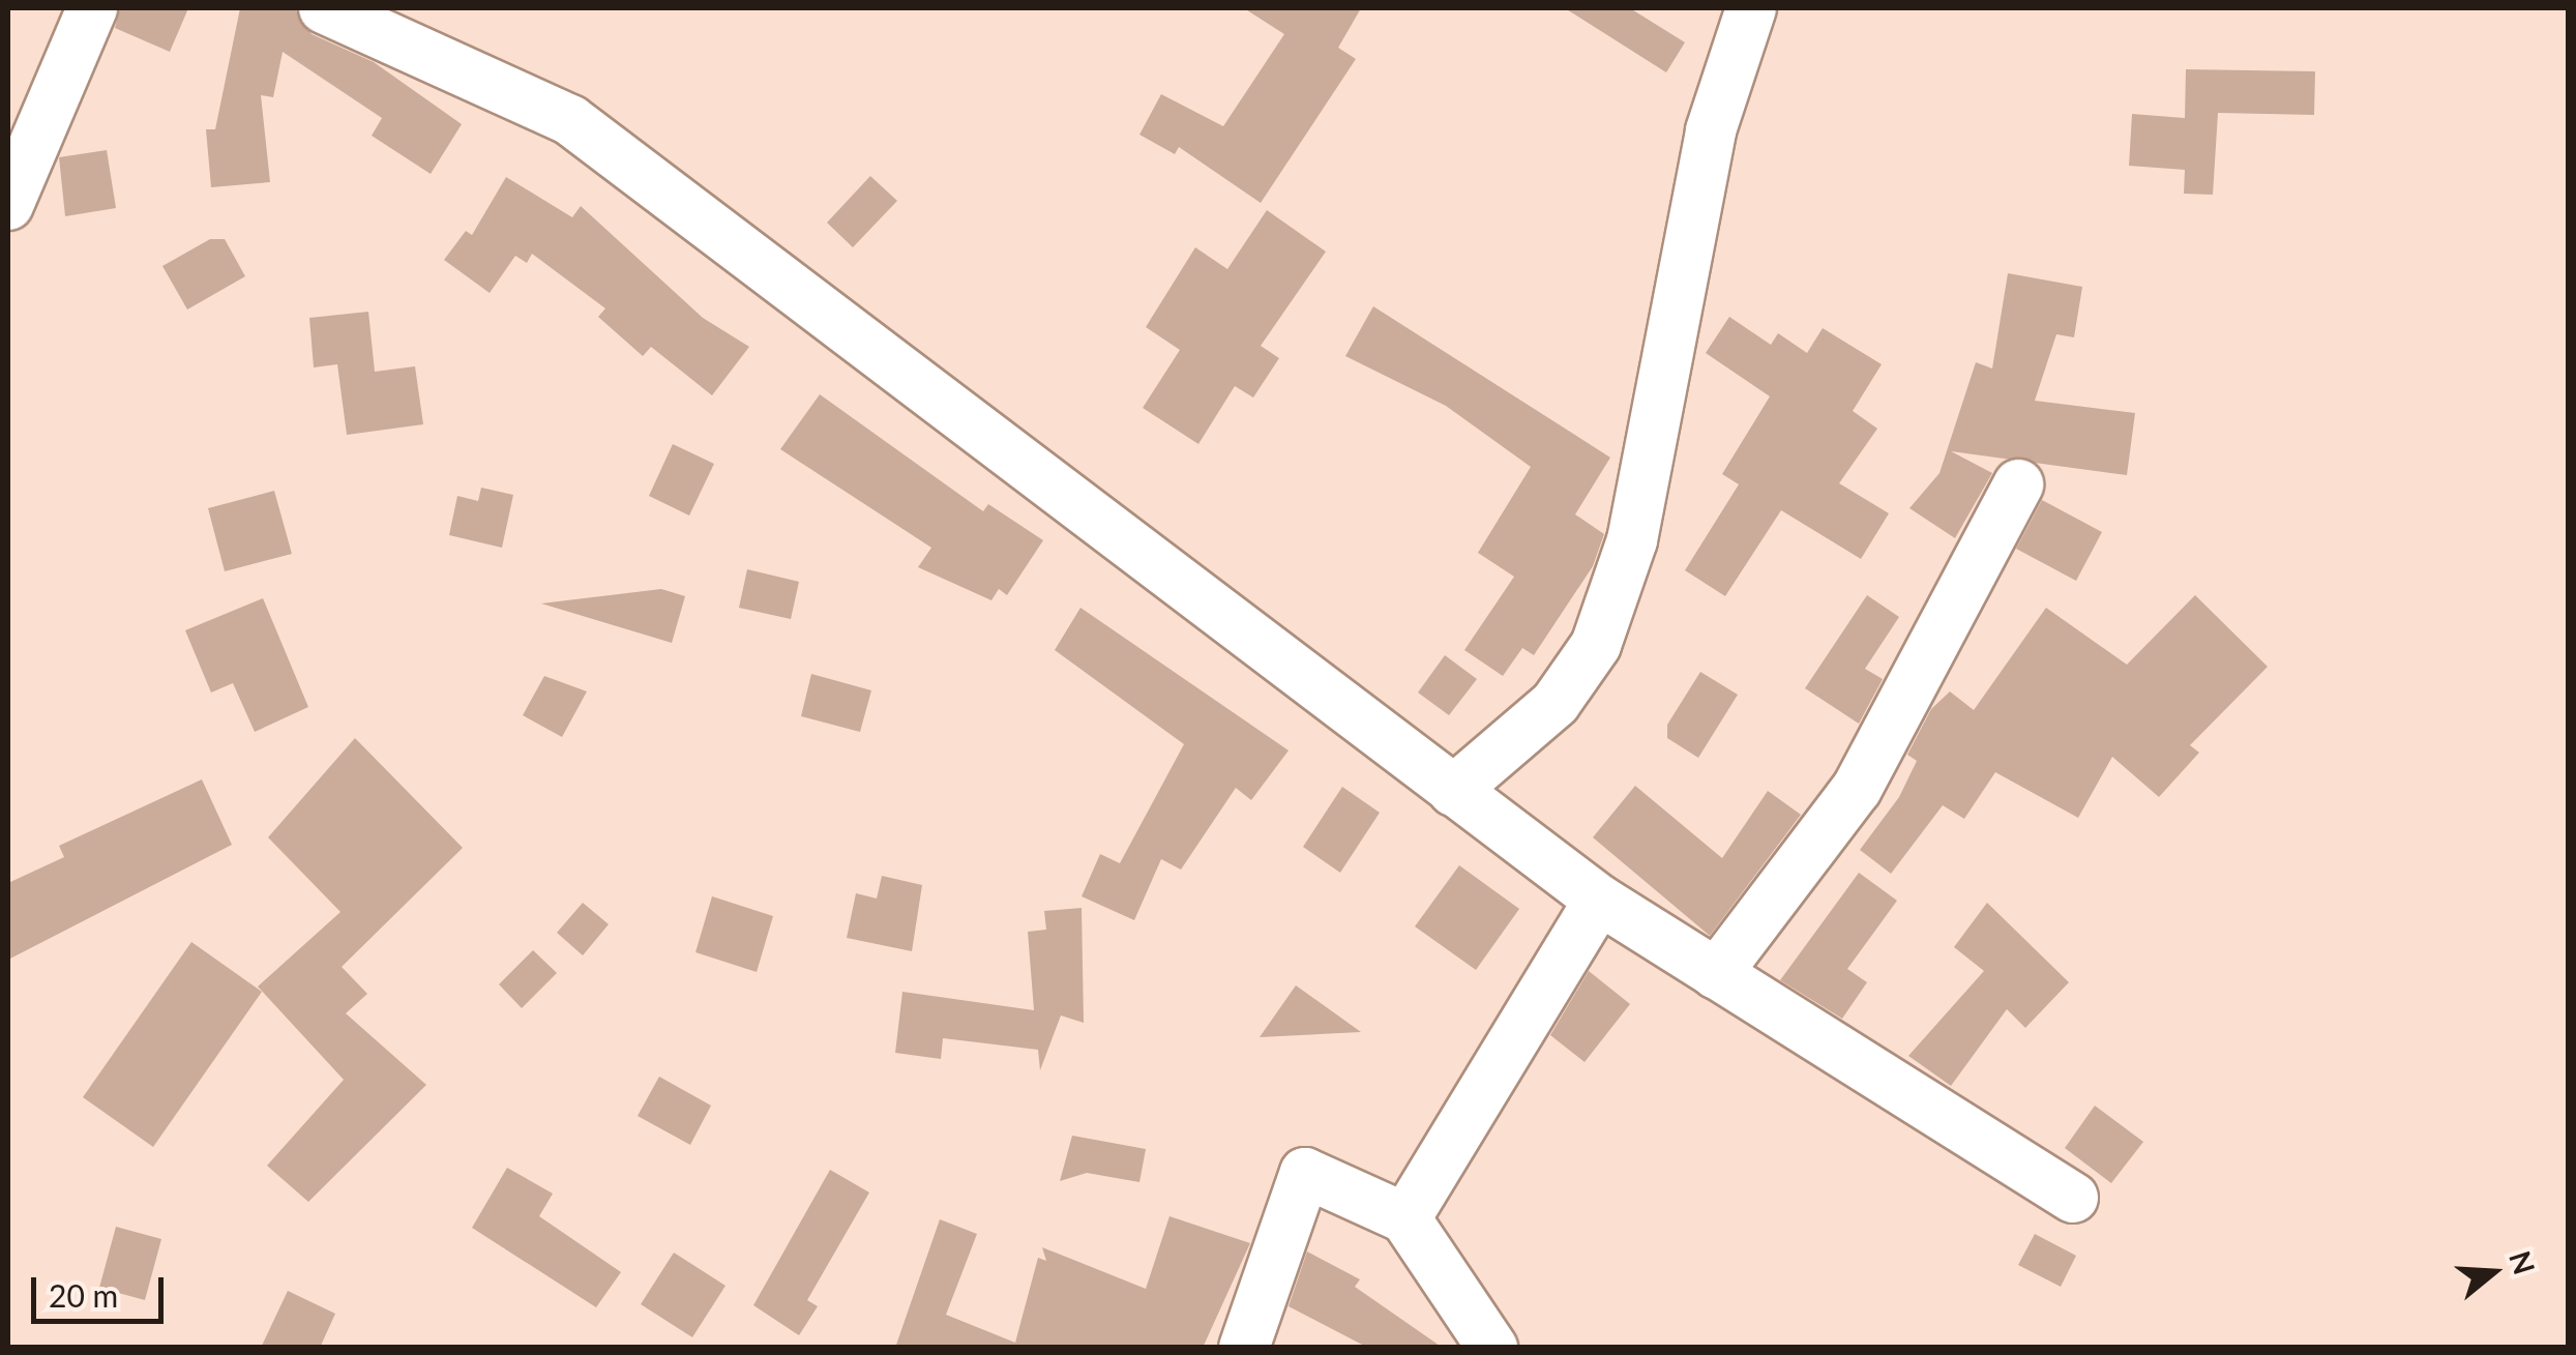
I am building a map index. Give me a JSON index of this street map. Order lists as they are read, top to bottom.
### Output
{
  "scale_bar": "20 m",
  "north": "right"
}
